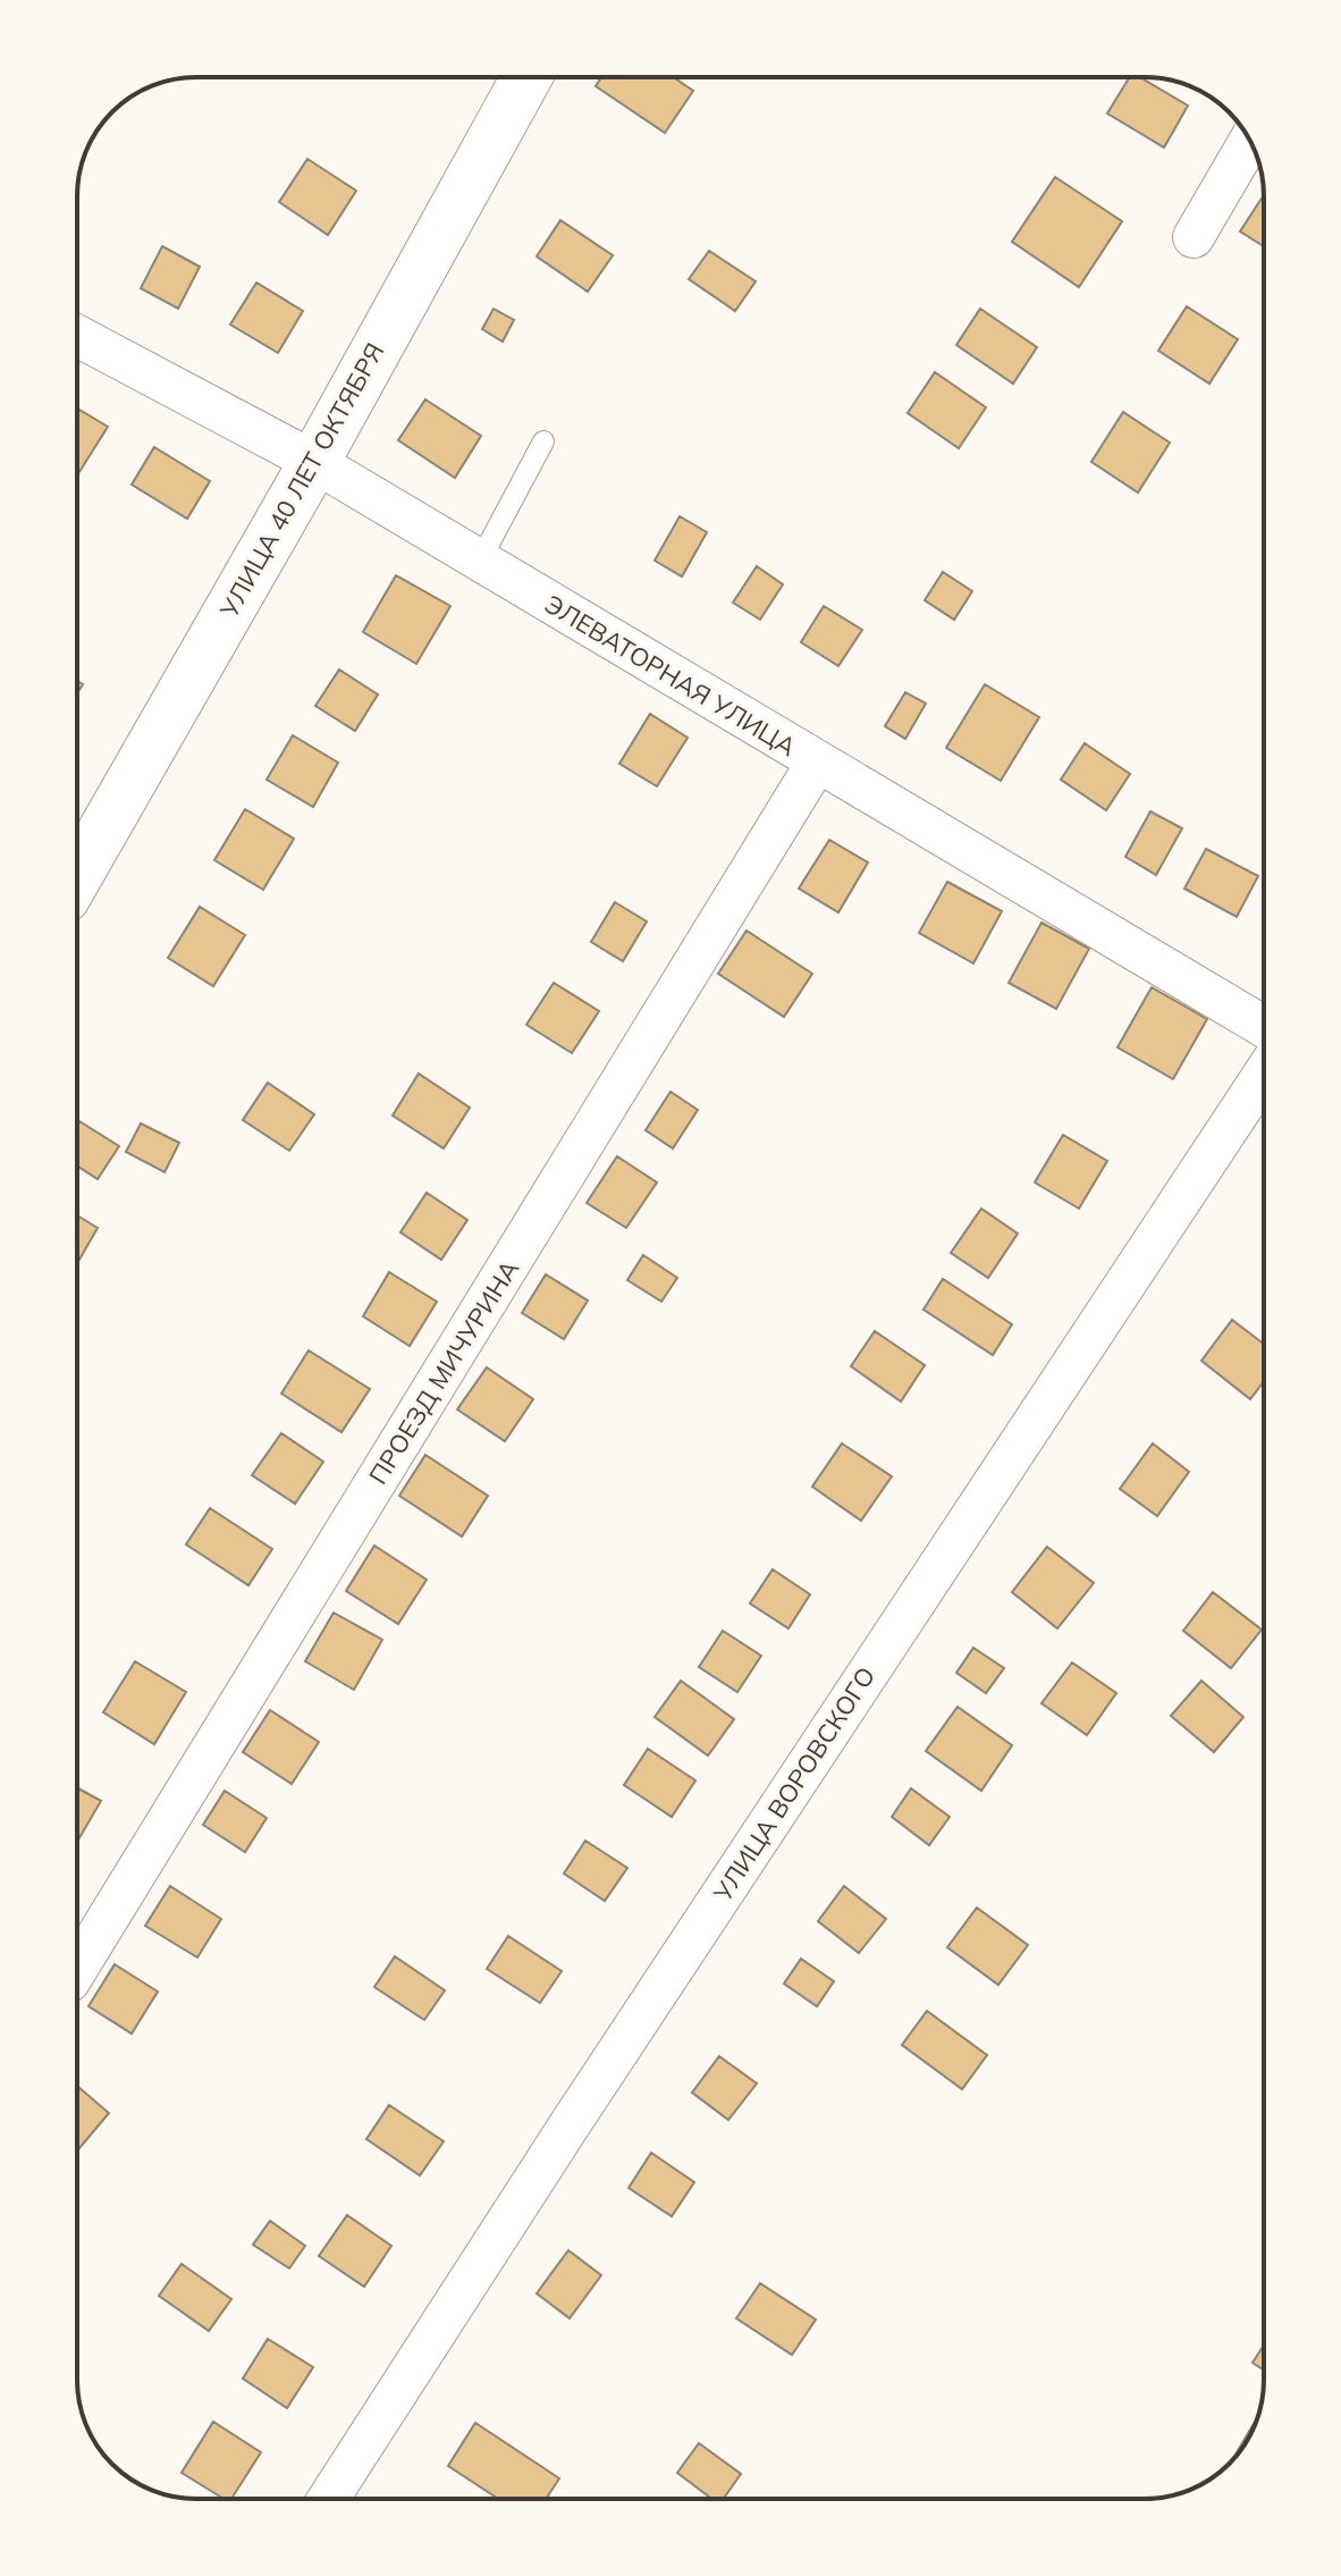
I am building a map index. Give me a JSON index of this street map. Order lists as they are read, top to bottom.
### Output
{
  "streets": {
    "street": [
      "УЛИЦА 40 ЛЕТ ОКТЯБРЯ",
      "ЭЛЕВАТОРНАЯ УЛИЦА",
      "ПРОЕЗД МИЧУРИНА",
      "УЛИЦА ВОРОВСКОГО"
    ]
  },
  "crossings": [
    ["УЛИЦА 40 ЛЕТ ОКТЯБРЯ", "ЭЛЕВАТОРНАЯ УЛИЦА"],
    ["ЭЛЕВАТОРНАЯ УЛИЦА", "ПРОЕЗД МИЧУРИНА"]
  ]
}
